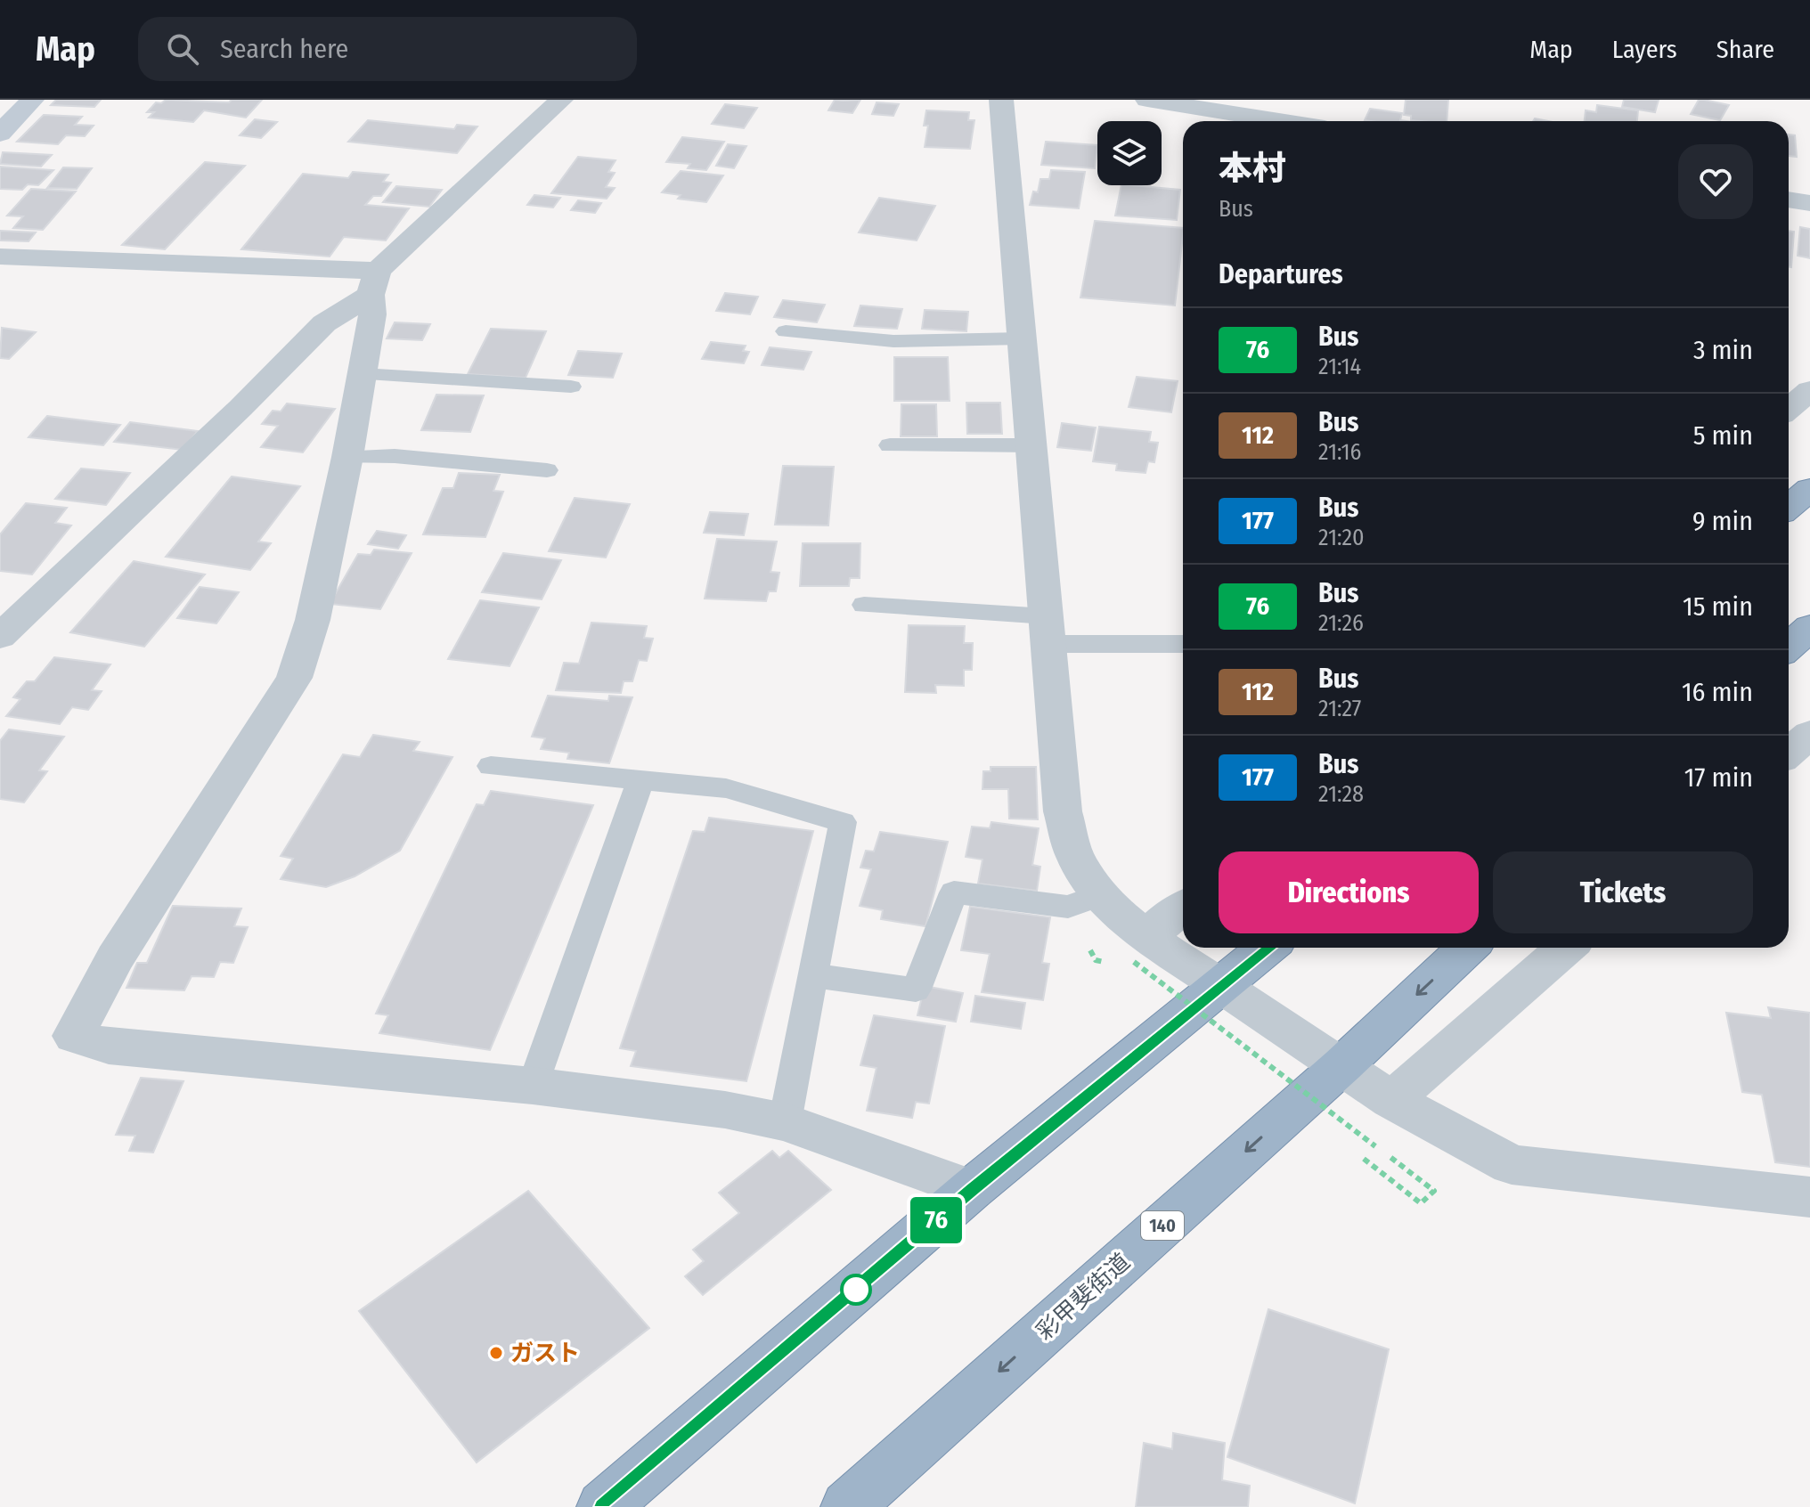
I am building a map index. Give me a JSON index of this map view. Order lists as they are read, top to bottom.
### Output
{
  "streets": {
    "highway": ["140", "彩甲斐街道"]
  },
  "places": ["ガスト"],
  "lines": ["bus line 76"],
  "page": {
    "header": "Map",
    "search": "Search here",
    "nav": ["Map", "Layers", "Share"],
    "on_map": "76",
    "heading": [
      ["本村", "Bus"],
      "Departures"
    ],
    "list": [
      {
        "mark": "76",
        "name": "Bus",
        "note": "21:14",
        "value": "3 min"
      },
      {
        "mark": "112",
        "name": "Bus",
        "note": "21:16",
        "value": "5 min"
      },
      {
        "mark": "177",
        "name": "Bus",
        "note": "21:20",
        "value": "9 min"
      },
      {
        "mark": "76",
        "name": "Bus",
        "note": "21:26",
        "value": "15 min"
      },
      {
        "mark": "112",
        "name": "Bus",
        "note": "21:27",
        "value": "16 min"
      },
      {
        "mark": "177",
        "name": "Bus",
        "note": "21:28",
        "value": "17 min"
      }
    ],
    "buttons": ["Directions", "Tickets"]
  }
}
